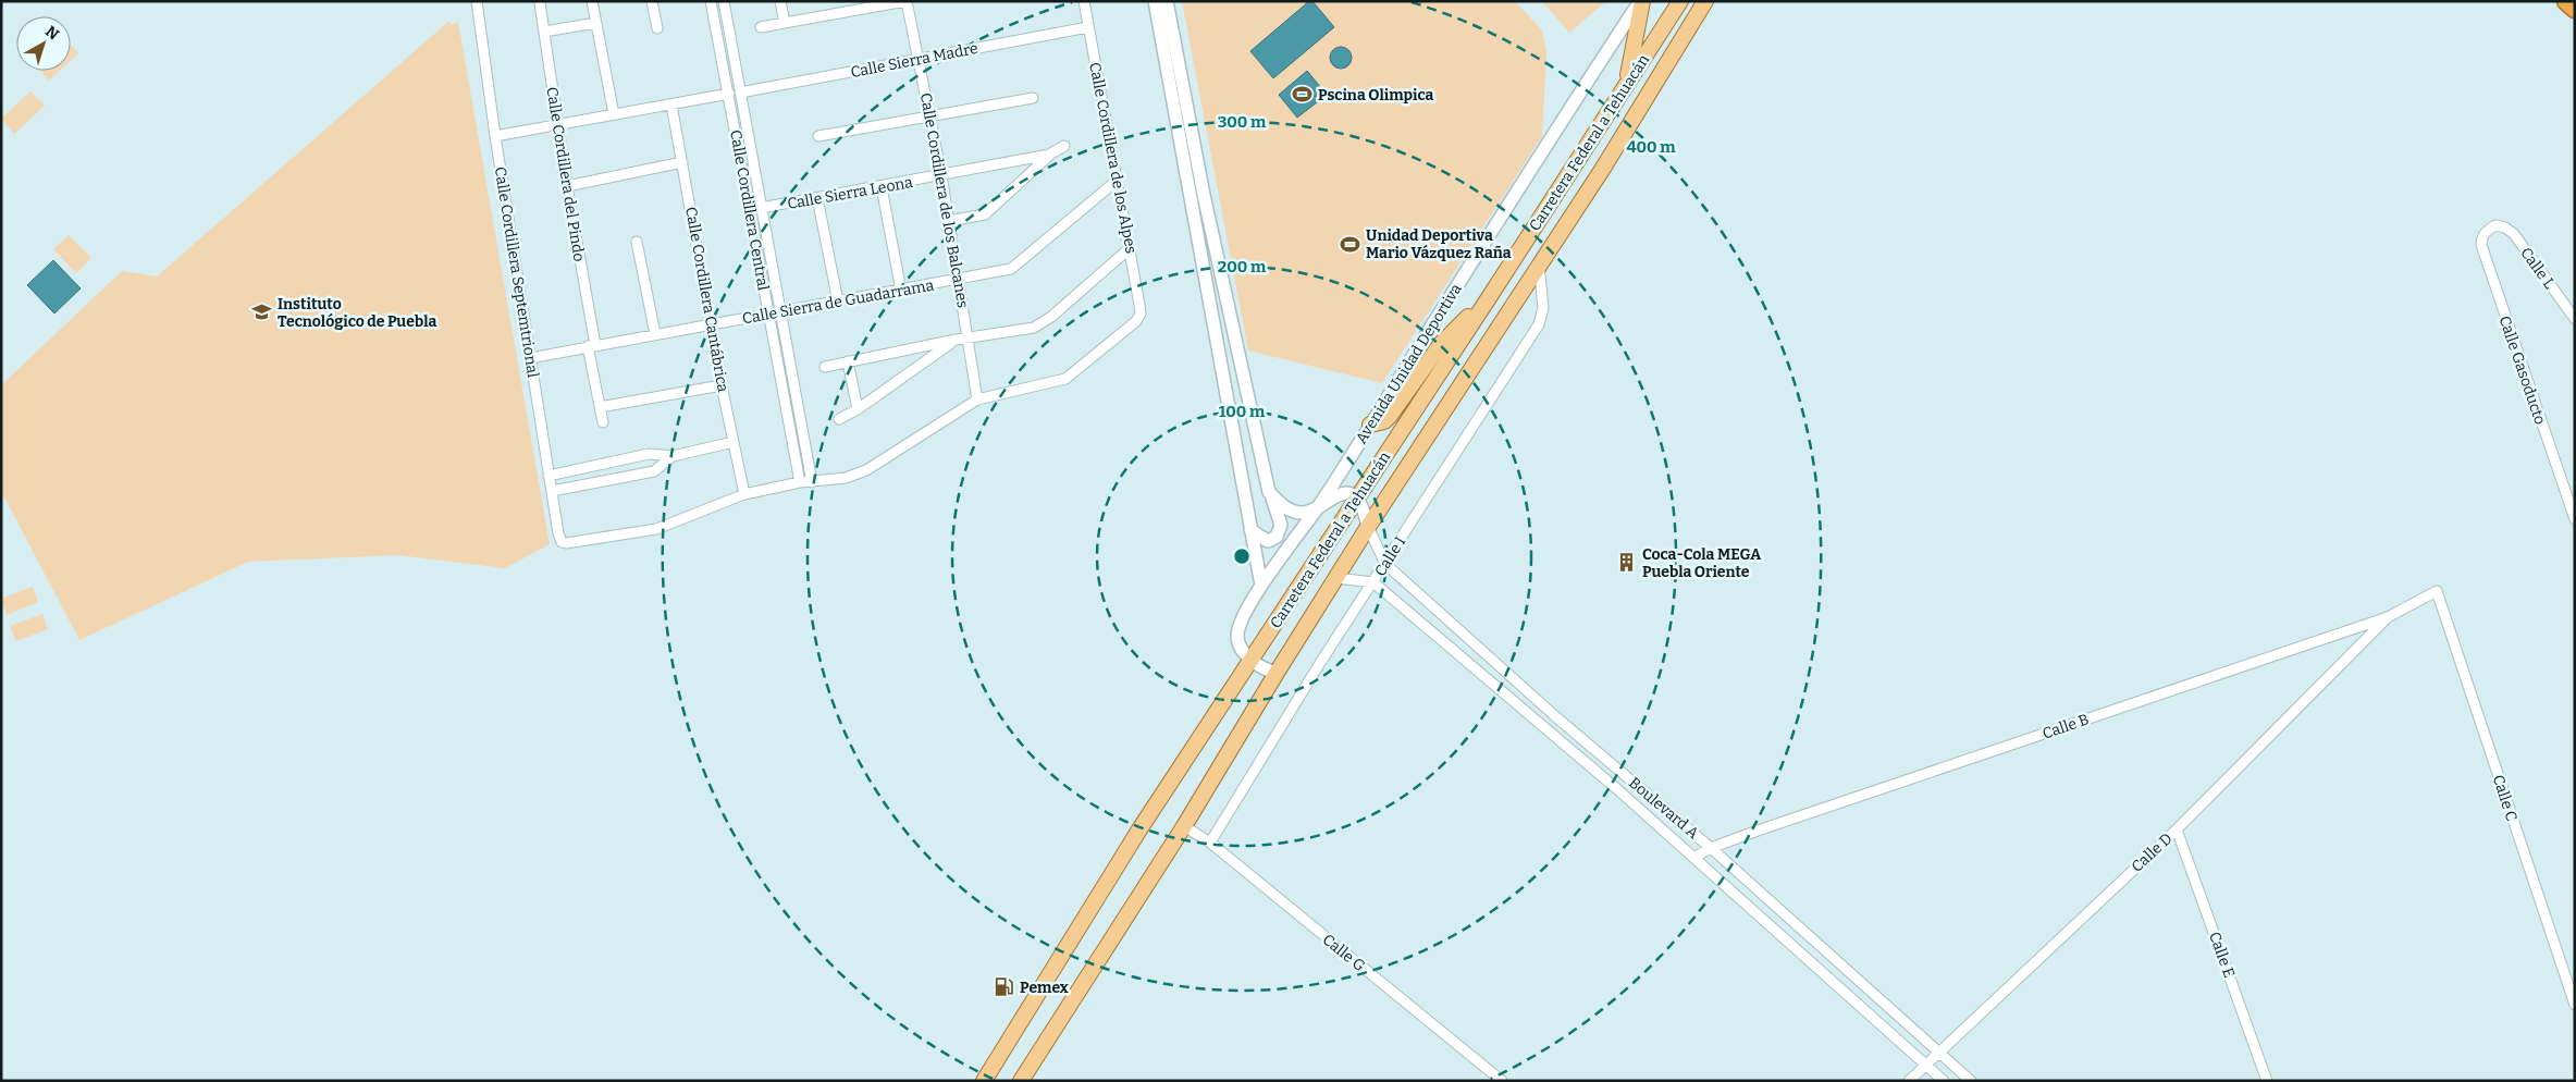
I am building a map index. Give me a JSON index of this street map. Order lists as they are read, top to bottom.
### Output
{
  "streets": {
    "main road": ["Carretera Federal a Tehuacán"],
    "street": [
      "Calle Sierra Madre",
      "Calle Cordillera de los Alpes",
      "Calle Cordillera del Pindo",
      "Calle Sierra Leona",
      "Calle Cordillera de los Balcanes",
      "Calle Cordillera Central",
      "Calle L",
      "Calle Cordillera Septemtrional",
      "Calle Cordillera Cantábrica",
      "Calle Sierra de Guadarrama",
      "Avenida Unidad Deportiva",
      "Calle Gasoducto",
      "Calle I",
      "Calle B",
      "Calle C",
      "Boulevard A",
      "Calle D",
      "Calle G",
      "Calle E"
    ]
  },
  "crossings": [
    ["Calle Sierra Madre", "Calle Cordillera de los Alpes"],
    ["Calle Sierra Madre", "Calle Cordillera de los Balcanes"],
    ["Calle Sierra Madre", "Calle Cordillera Central"],
    ["Carretera Federal a Tehuacán", "Avenida Unidad Deportiva"],
    ["Carretera Federal a Tehuacán", "Calle I"],
    ["Carretera Federal a Tehuacán", "Boulevard A"],
    ["Carretera Federal a Tehuacán", "Calle G"],
    ["Calle Cordillera de los Alpes", "Calle Cordillera de los Balcanes"],
    ["Calle Cordillera de los Alpes", "Calle Sierra de Guadarrama"],
    ["Calle Cordillera del Pindo", "Calle Sierra de Guadarrama"],
    ["Calle Sierra Leona", "Calle Cordillera de los Balcanes"],
    ["Calle Sierra Leona", "Calle Cordillera Central"],
    ["Calle Cordillera de los Balcanes", "Calle Sierra de Guadarrama"],
    ["Calle Cordillera Central", "Calle Sierra de Guadarrama"],
    ["Calle L", "Calle Gasoducto"],
    ["Calle Cordillera Septemtrional", "Calle Cordillera Cantábrica"],
    ["Calle Cordillera Septemtrional", "Calle Sierra de Guadarrama"],
    ["Calle Cordillera Cantábrica", "Calle Sierra de Guadarrama"],
    ["Calle I", "Boulevard A"],
    ["Calle I", "Calle G"],
    ["Calle B", "Calle C"],
    ["Calle B", "Boulevard A"],
    ["Calle B", "Calle D"],
    ["Boulevard A", "Calle D"],
    ["Calle D", "Calle E"]
  ],
  "places": {
    "sports": ["Pscina Olimpica", "Unidad Deportiva Mario Vázquez Raña"],
    "school or university": ["Instituto Tecnológico de Puebla"],
    "building": ["Coca-Cola MEGA Puebla Oriente"],
    "fuel station": ["Pemex"]
  },
  "north": "top right",
  "rings": [
    "300 m",
    "400 m",
    "200 m",
    "100 m"
  ]
}
